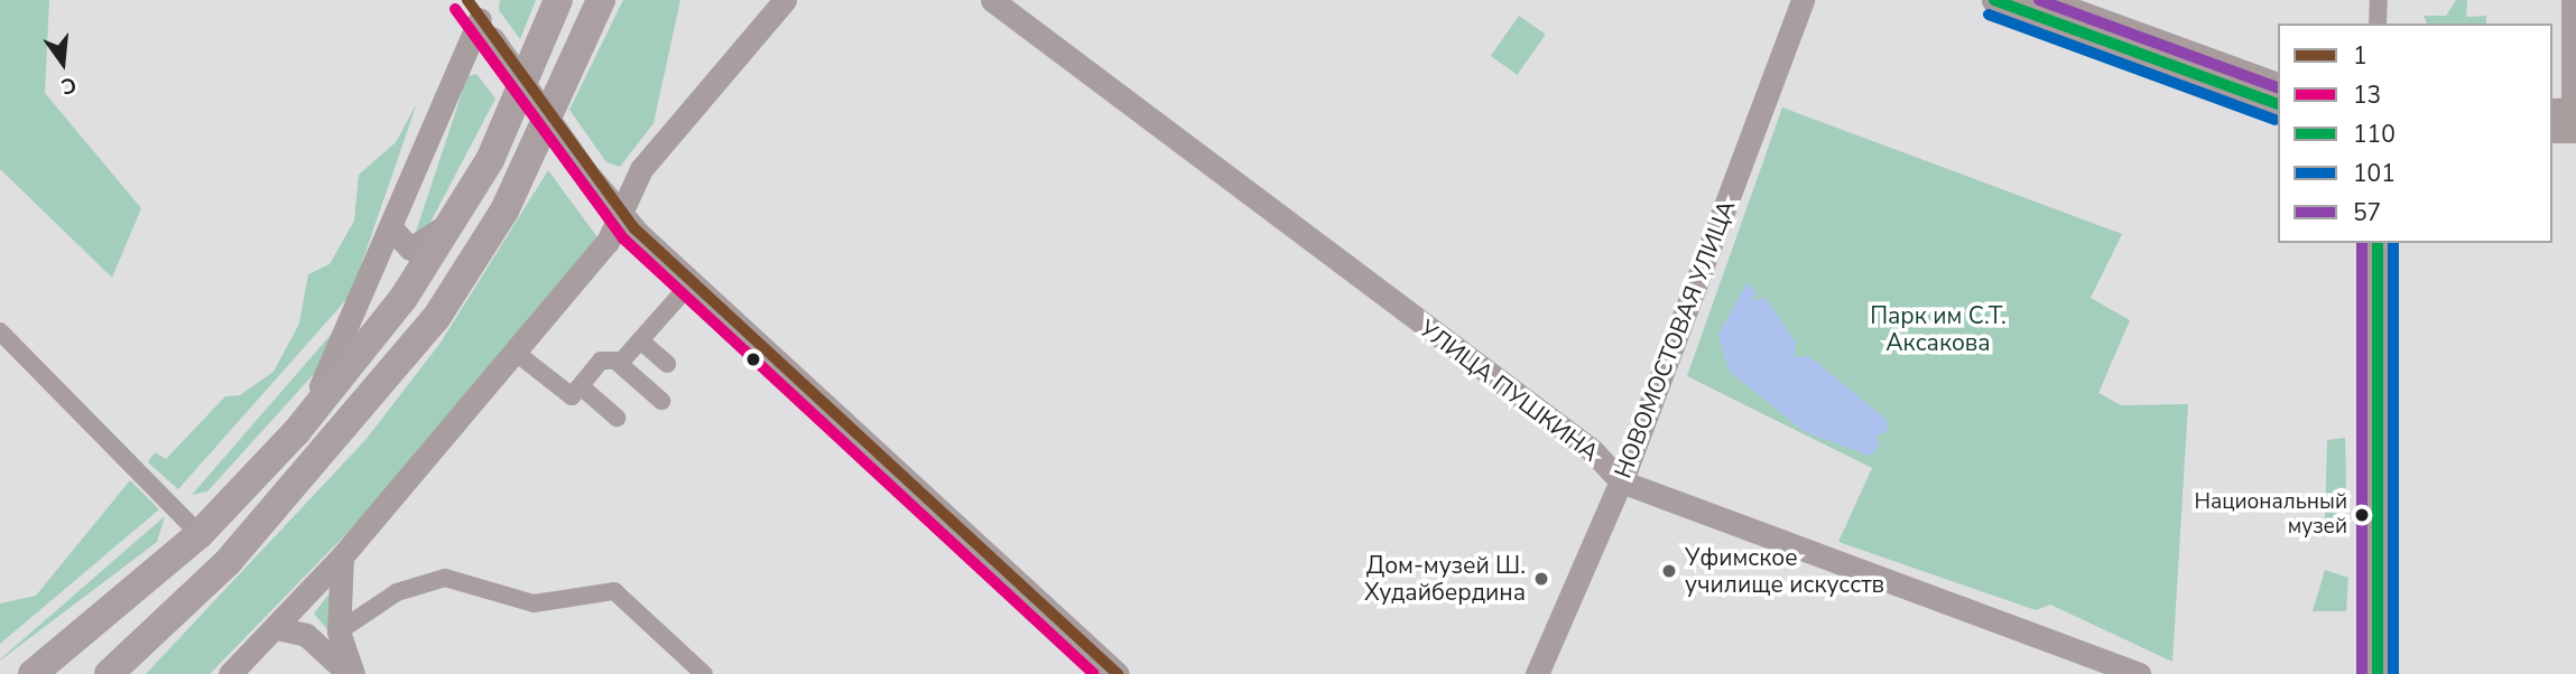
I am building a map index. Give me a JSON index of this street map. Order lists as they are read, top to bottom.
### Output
{
  "streets": {
    "street": ["НОВОМОСТОВАЯ УЛИЦА", "УЛИЦА ПУШКИНА"]
  },
  "crossings": [
    ["НОВОМОСТОВАЯ УЛИЦА", "УЛИЦА ПУШКИНА"]
  ],
  "parks": ["Парк им С.Т. Аксакова"],
  "places": ["Национальный музей", "Уфимское училище искусств", "Дом-музей Ш. Худайбердина"],
  "lines": [
    "transit line 1",
    "transit line 110",
    "transit line 57",
    "transit line 13",
    "transit line 101"
  ],
  "legend": [
    "1",
    "13",
    "110",
    "101",
    "57"
  ],
  "north": "bottom"
}
